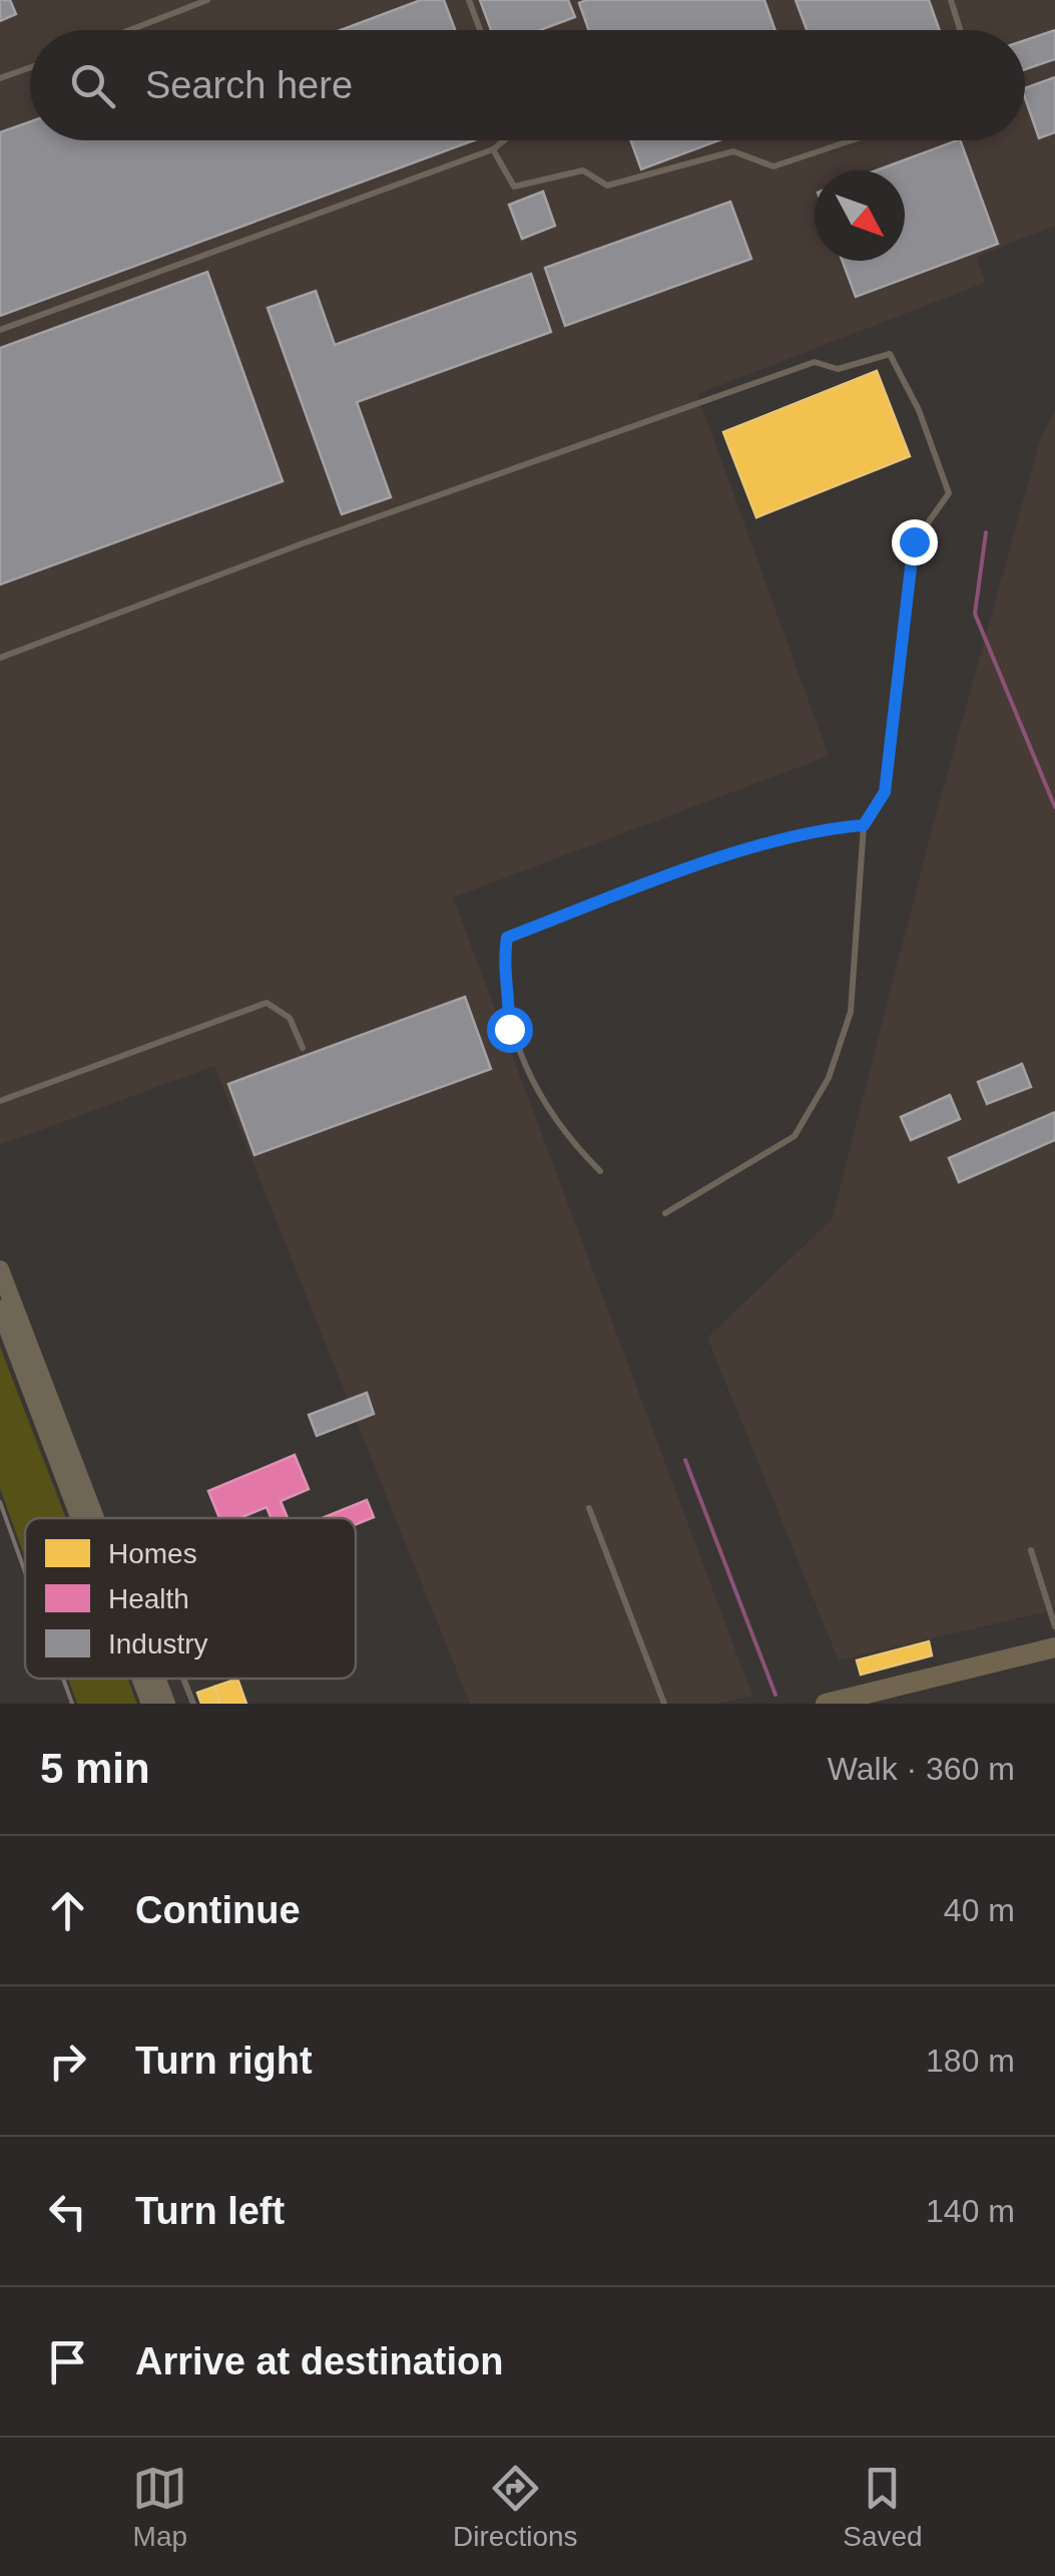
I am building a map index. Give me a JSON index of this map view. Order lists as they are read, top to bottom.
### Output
{
  "legend": ["Homes", "Health", "Industry"],
  "north": "bottom right",
  "page": {
    "search": "Search here",
    "heading": ["5 min", "Walk · 360 m"],
    "list": [
      ["Continue", "40 m"],
      ["Turn right", "180 m"],
      ["Turn left", "140 m"],
      "Arrive at destination"
    ],
    "nav": ["Map", "Directions", "Saved"]
  }
}
